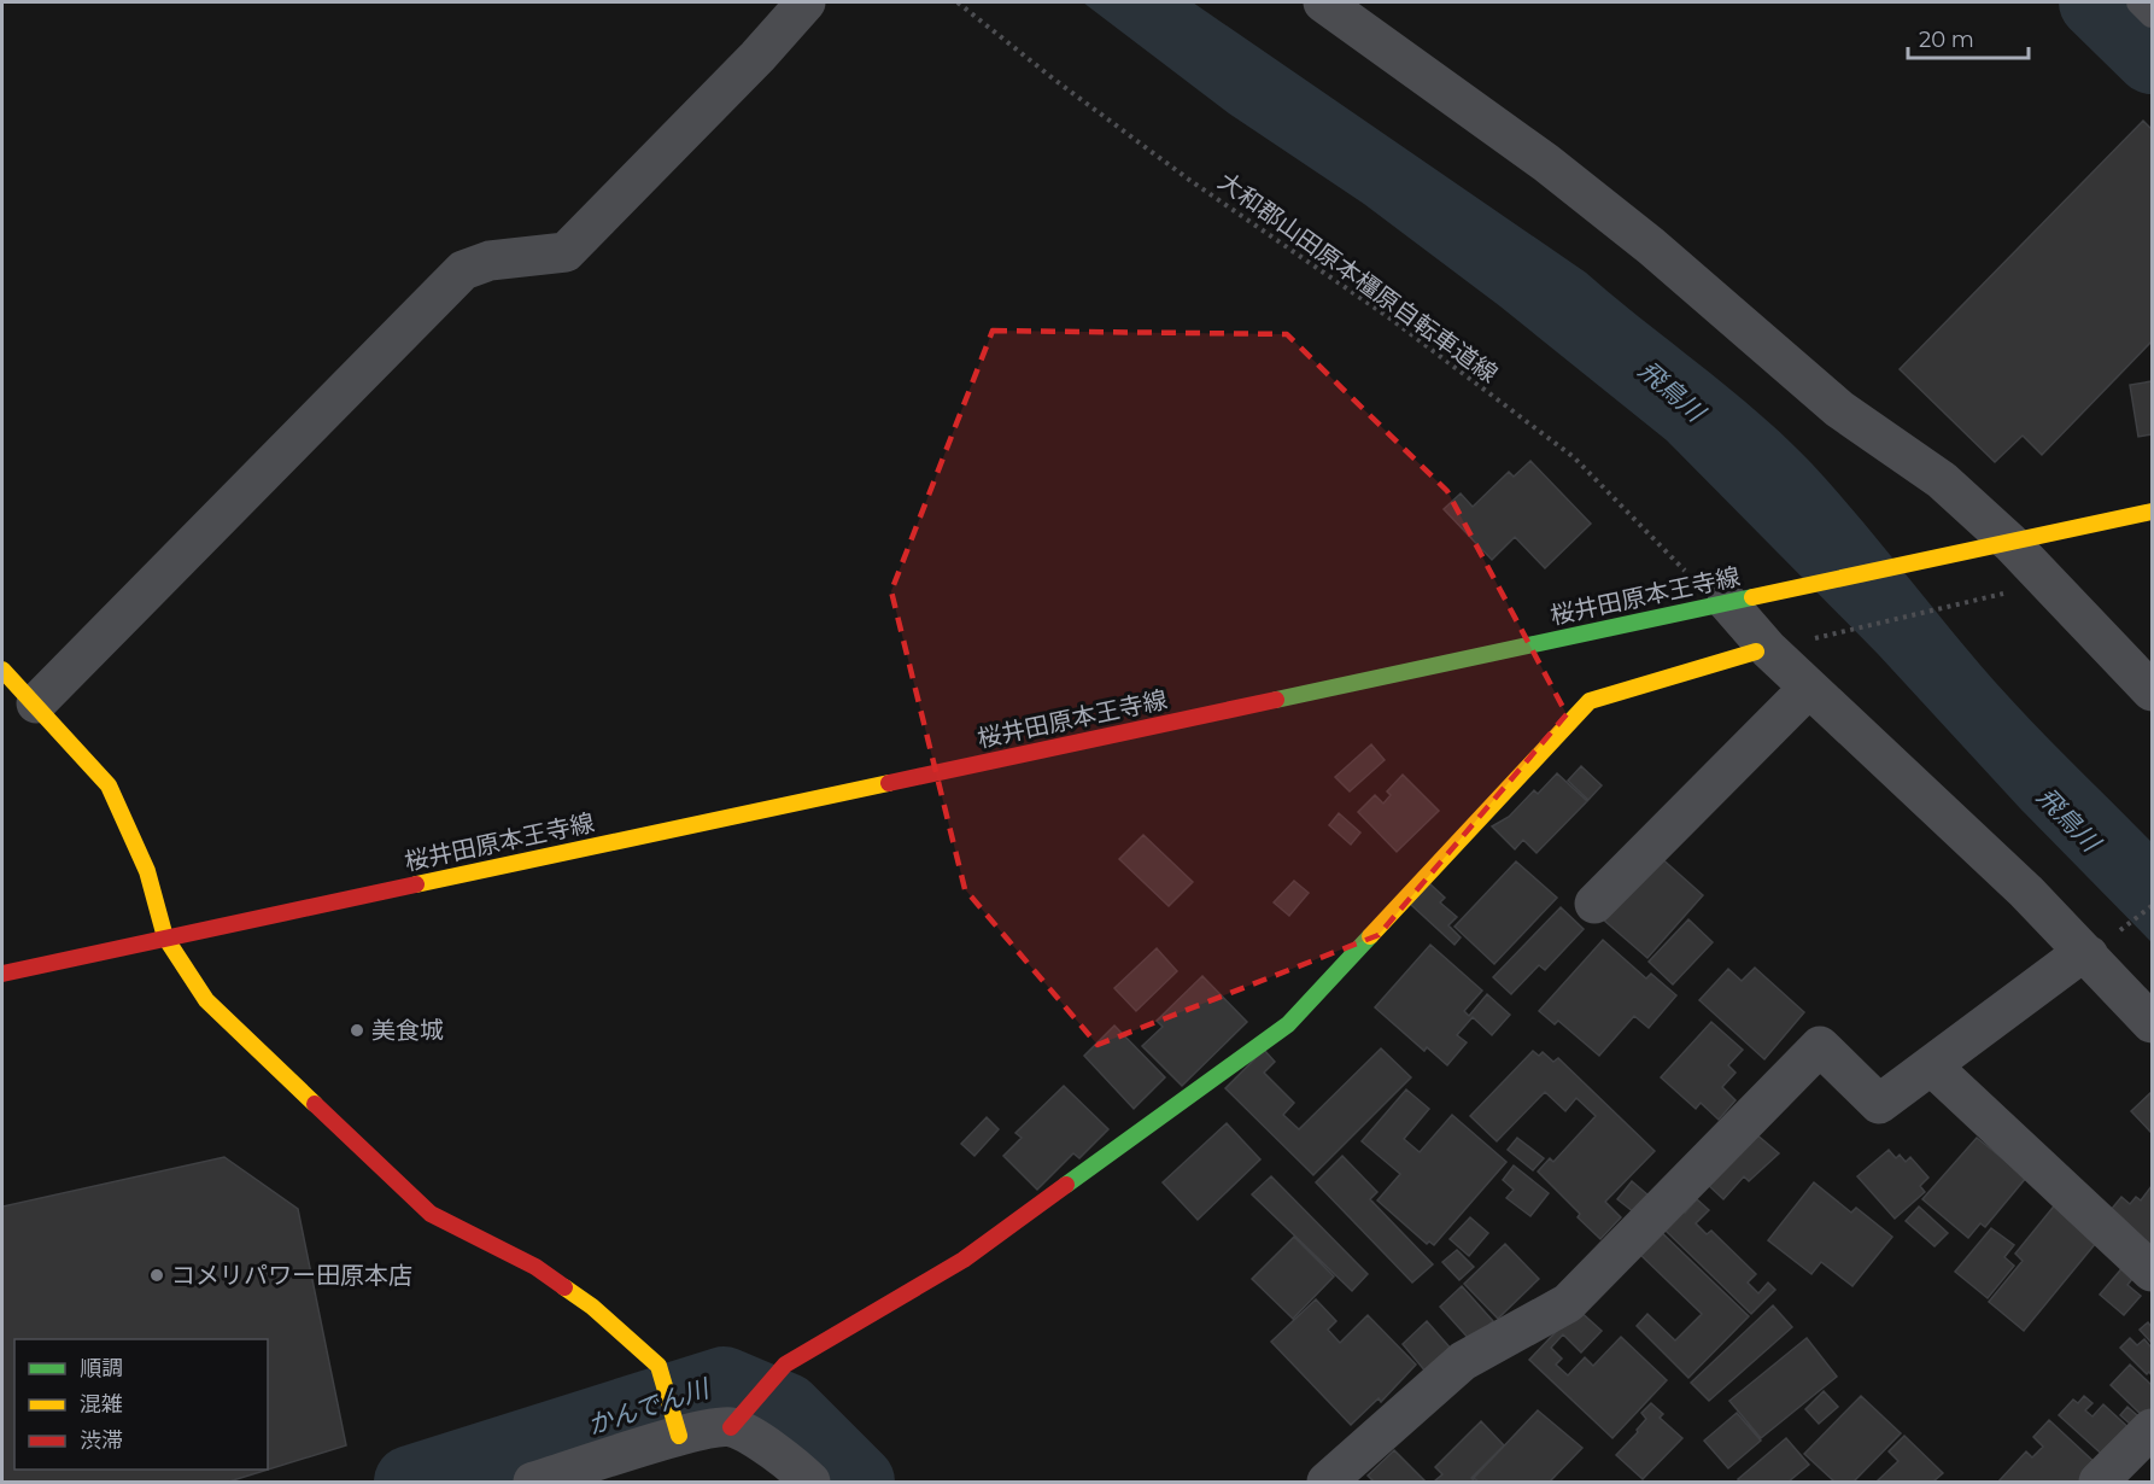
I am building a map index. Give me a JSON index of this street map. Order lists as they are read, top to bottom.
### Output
{
  "streets": {
    "street": ["桜井田原本王寺線"],
    "path": ["大和郡山田原本橿原自転車道線"]
  },
  "crossings": [
    ["大和郡山田原本橿原自転車道線", "桜井田原本王寺線"]
  ],
  "water": ["飛鳥川", "かんでん川"],
  "places": ["美食城", "コメリパワー田原本店"],
  "legend": ["順調", "混雑", "渋滞"],
  "scale_bar": "20 m"
}
